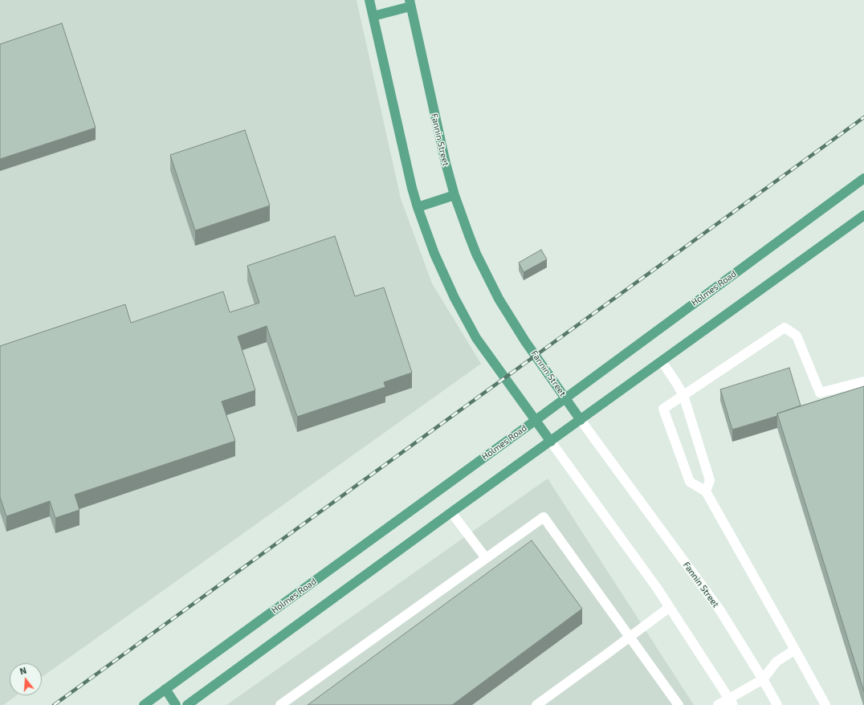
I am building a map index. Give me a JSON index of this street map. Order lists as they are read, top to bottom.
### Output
{
  "streets": {
    "main road": ["Fannin Street", "Holmes Road"]
  },
  "crossings": [
    ["Fannin Street", "Holmes Road"]
  ],
  "north": "top"
}
